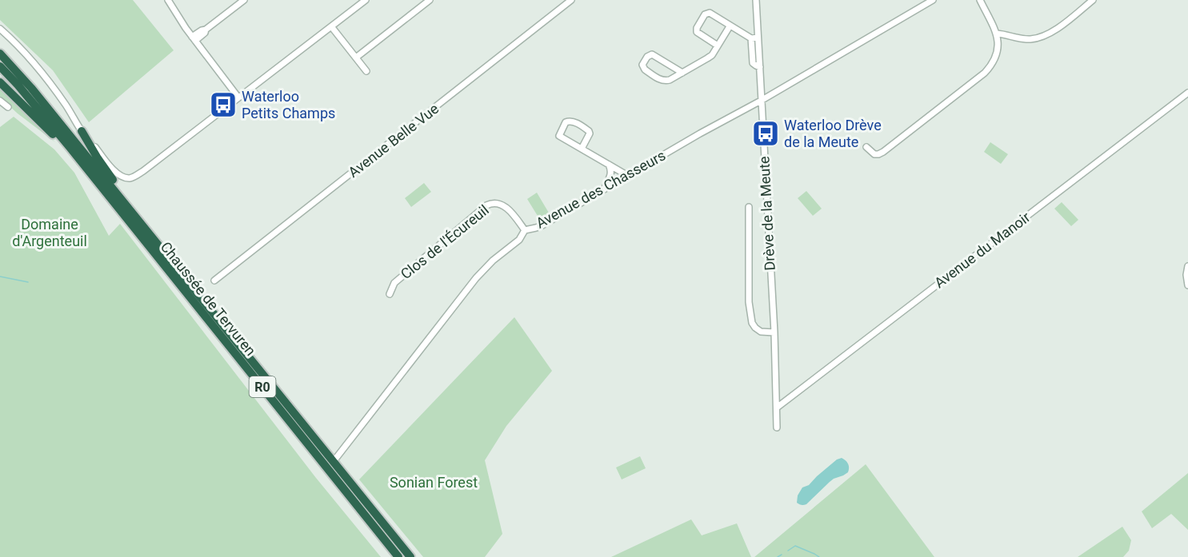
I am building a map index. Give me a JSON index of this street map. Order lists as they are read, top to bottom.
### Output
{
  "streets": {
    "highway": ["Chaussée de Tervuren", "R0"],
    "street": [
      "Avenue Belle Vue",
      "Avenue des Chasseurs",
      "Drève de la Meute",
      "Clos de l'Écureuil",
      "Avenue du Manoir"
    ]
  },
  "crossings": [
    ["Avenue des Chasseurs", "Drève de la Meute"],
    ["Avenue des Chasseurs", "Clos de l'Écureuil"],
    ["Drève de la Meute", "Avenue du Manoir"],
    ["Chaussée de Tervuren", "R0"]
  ],
  "parks": ["Domaine d'Argenteuil", "Sonian Forest"],
  "places": {
    "bus stop": ["Waterloo Petits Champs", "Waterloo Drève de la Meute"]
  }
}
